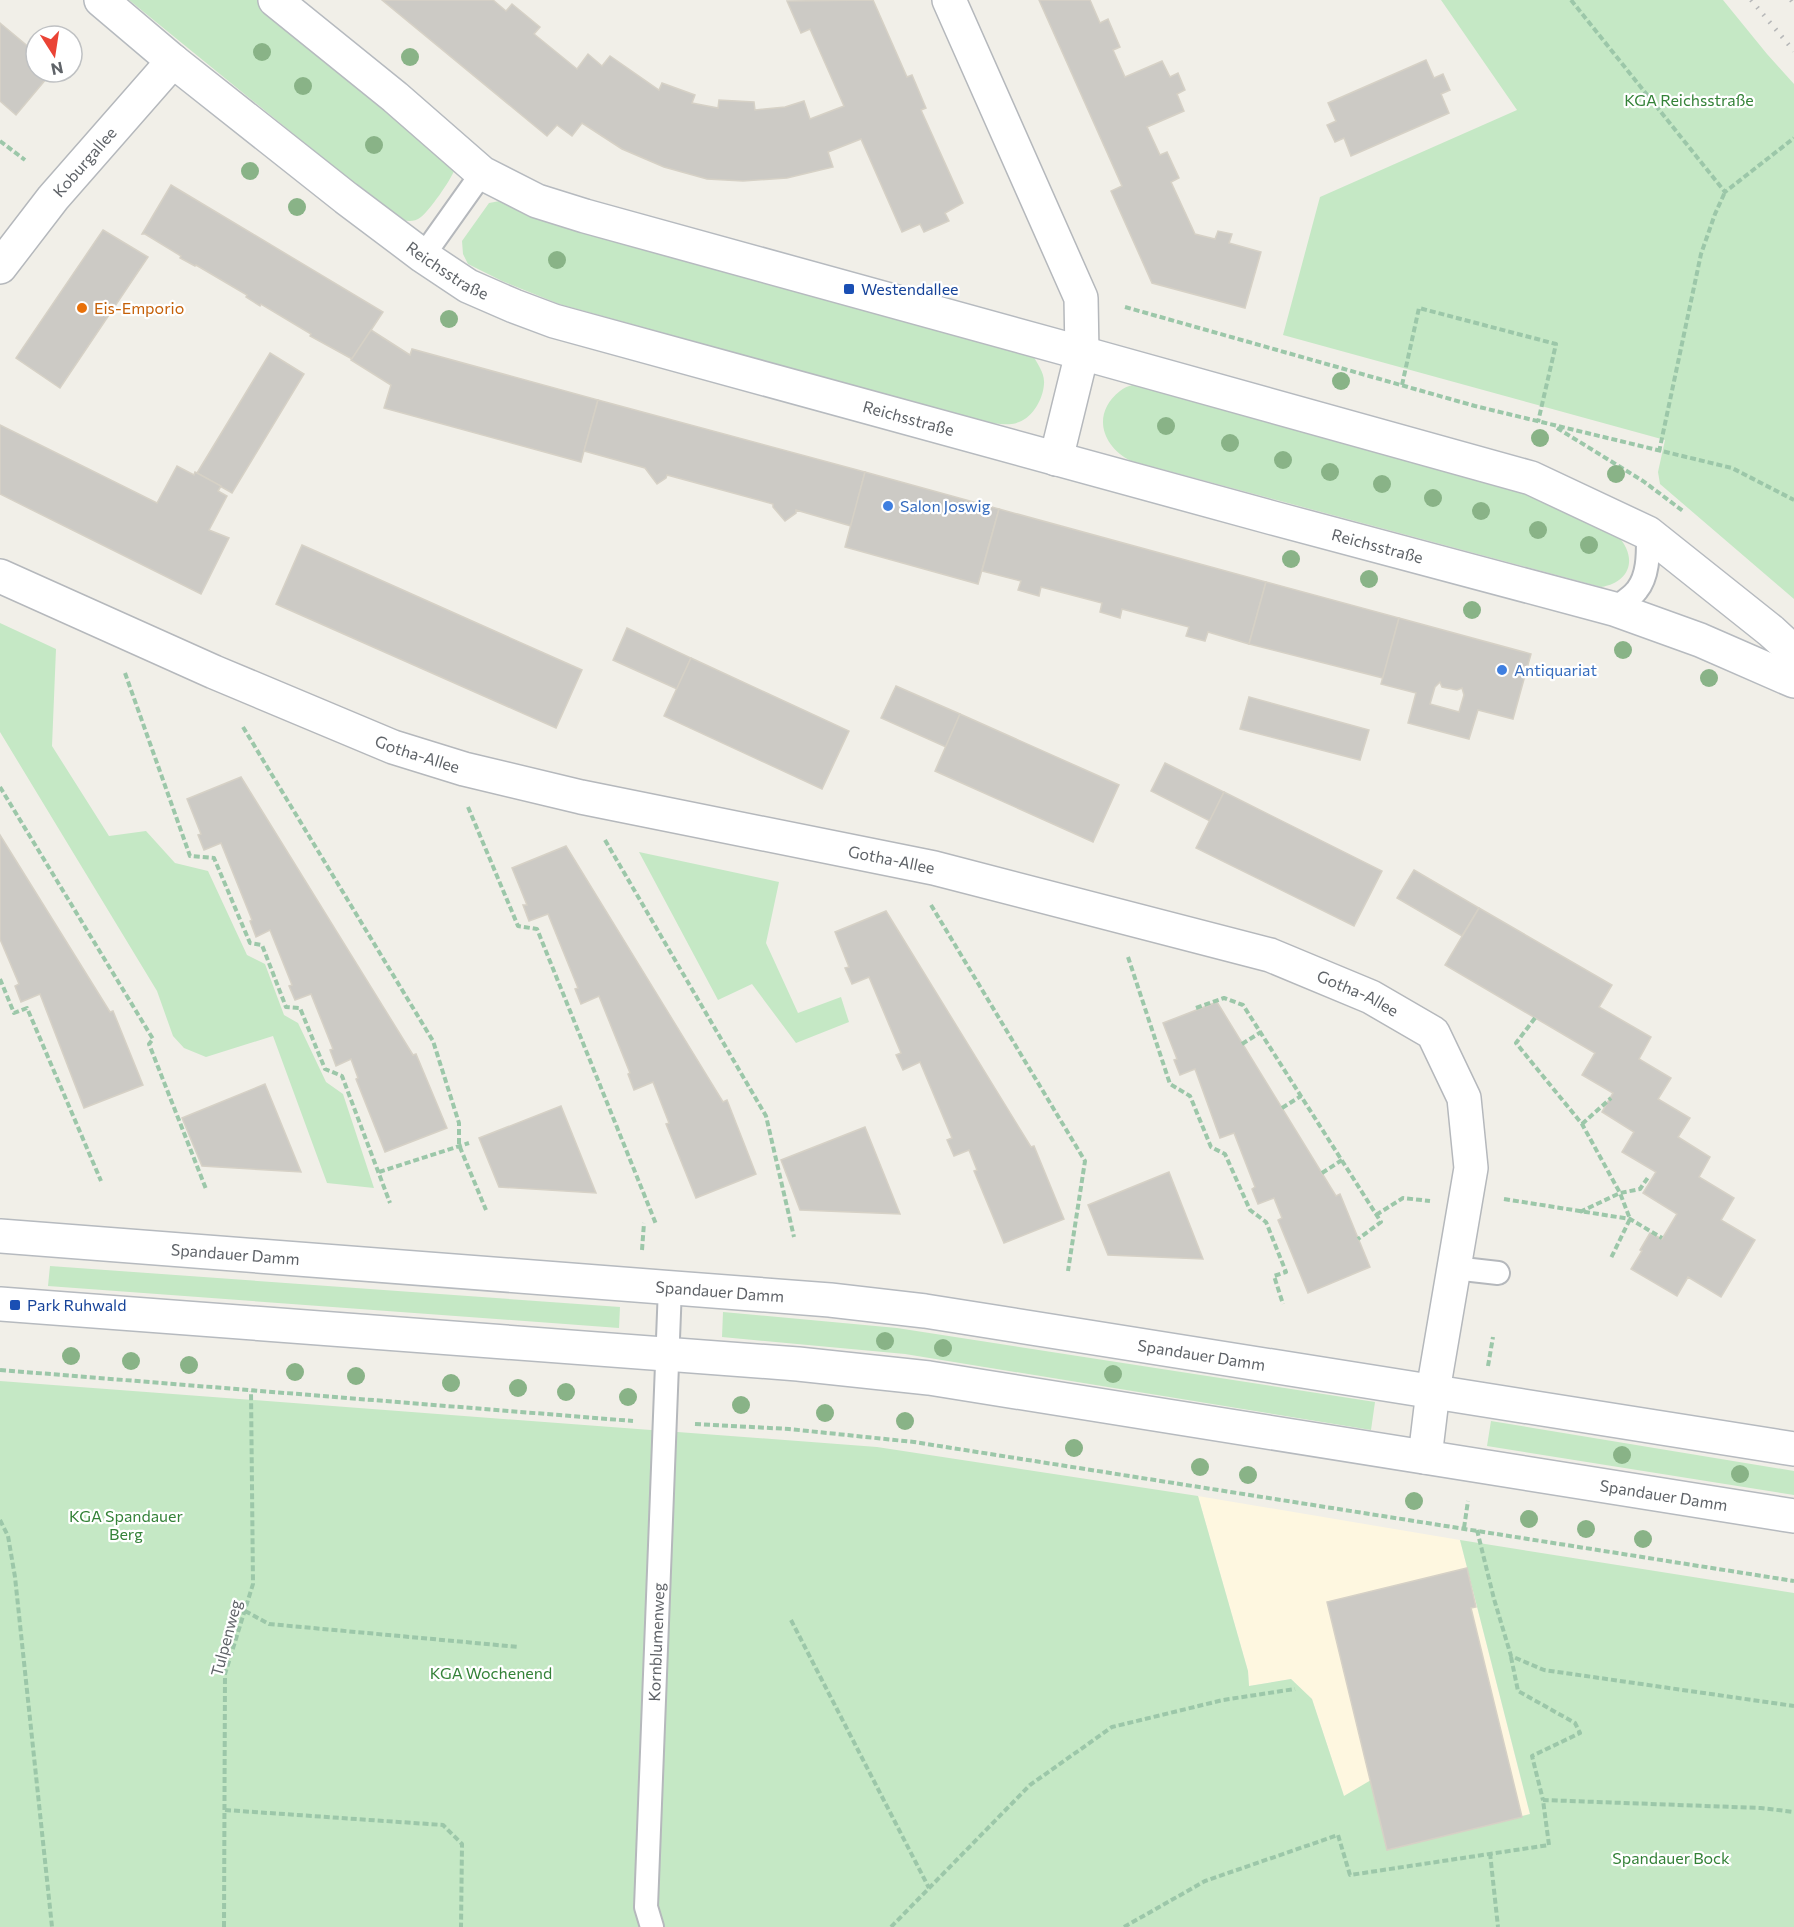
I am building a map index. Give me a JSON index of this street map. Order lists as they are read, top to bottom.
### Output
{
  "streets": {
    "main road": [
      "Koburgallee",
      "Reichsstraße",
      "Gotha-Allee",
      "Spandauer Damm"
    ],
    "lane": ["Kornblumenweg"],
    "path": ["Tulpenweg"]
  },
  "crossings": [
    ["Koburgallee", "Reichsstraße"],
    ["Gotha-Allee", "Spandauer Damm"],
    ["Spandauer Damm", "Kornblumenweg"]
  ],
  "parks": [
    "KGA Reichsstraße",
    "KGA Spandauer Berg",
    "KGA Wochenend",
    "Spandauer Bock"
  ],
  "places": {
    "transit": ["Westendallee", "Park Ruhwald"],
    "other": ["Eis-Emporio", "Salon Joswig", "Antiquariat"]
  },
  "north": "bottom"
}
